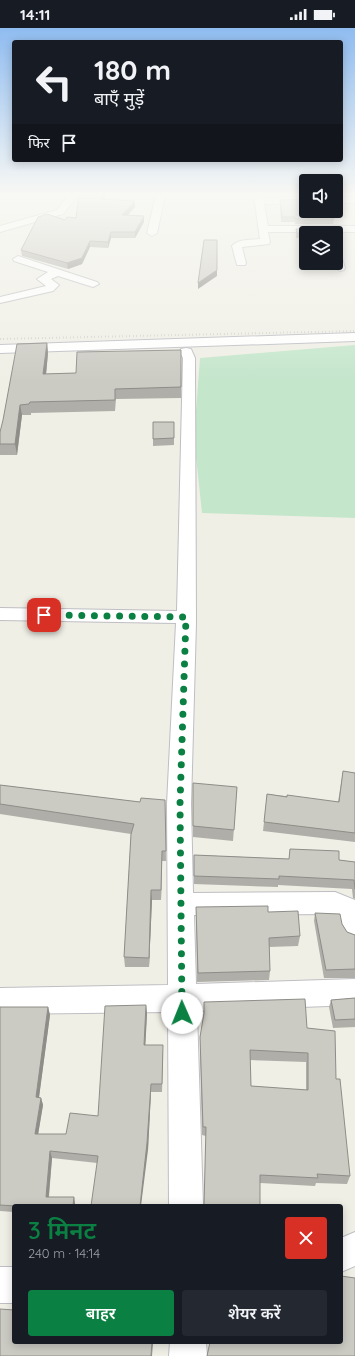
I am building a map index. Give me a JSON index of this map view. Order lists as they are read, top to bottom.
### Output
{
  "page": {
    "status": "14:11",
    "turn": ["180 m", "बाएँ मुड़ें"],
    "then": "फिर",
    "heading": ["3 मिनट", "240 m · 14:14"],
    "buttons": ["बाहर", "शेयर करें"]
  }
}
